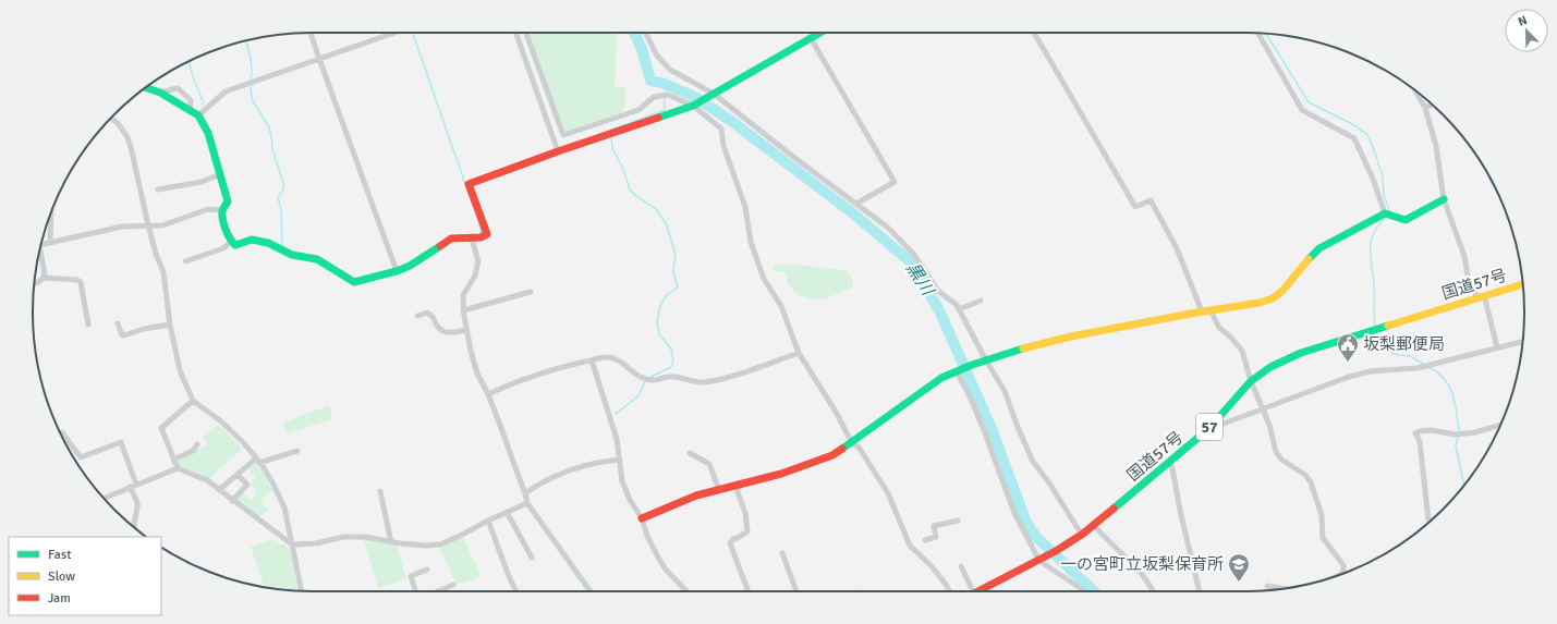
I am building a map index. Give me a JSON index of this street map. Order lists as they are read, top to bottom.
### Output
{
  "streets": {
    "main road": ["国道57号", "57"]
  },
  "water": ["黒川"],
  "places": {
    "public building": ["坂梨郵便局"],
    "school or university": ["一の宮町立坂梨保育所"]
  },
  "legend": ["Fast", "Slow", "Jam"],
  "north": "top left"
}
